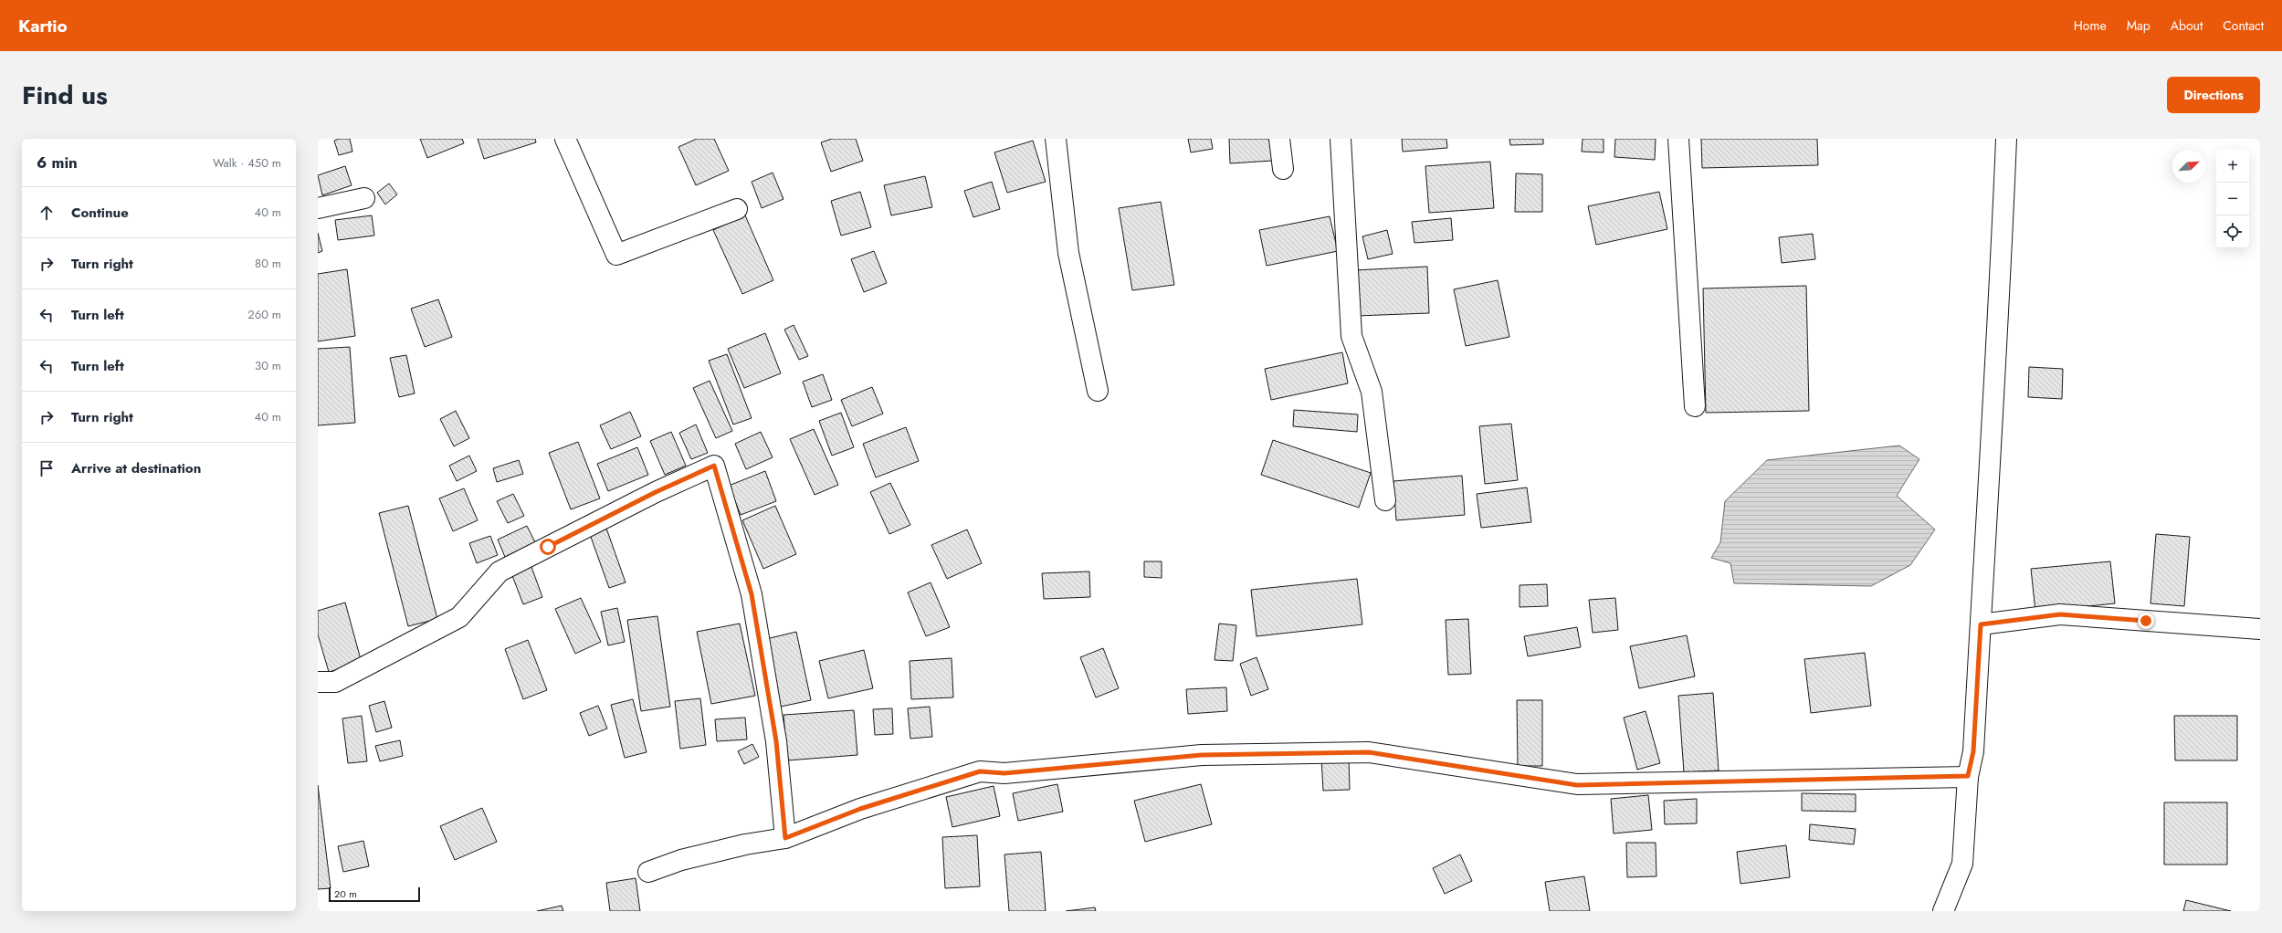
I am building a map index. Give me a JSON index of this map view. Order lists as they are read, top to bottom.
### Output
{
  "scale_bar": "20 m",
  "north": "top right",
  "page": {
    "header": "Kartio",
    "nav": [
      "Home",
      "Map",
      "About",
      "Contact"
    ],
    "title": "Find us",
    "buttons": "Directions",
    "heading": ["6 min", "Walk · 450 m"],
    "map_buttons": ["+", "−"],
    "list": [
      ["Continue", "40 m"],
      ["Turn right", "80 m"],
      ["Turn left", "260 m"],
      ["Turn left", "30 m"],
      ["Turn right", "40 m"],
      "Arrive at destination"
    ],
    "scale": "20 m"
  }
}
